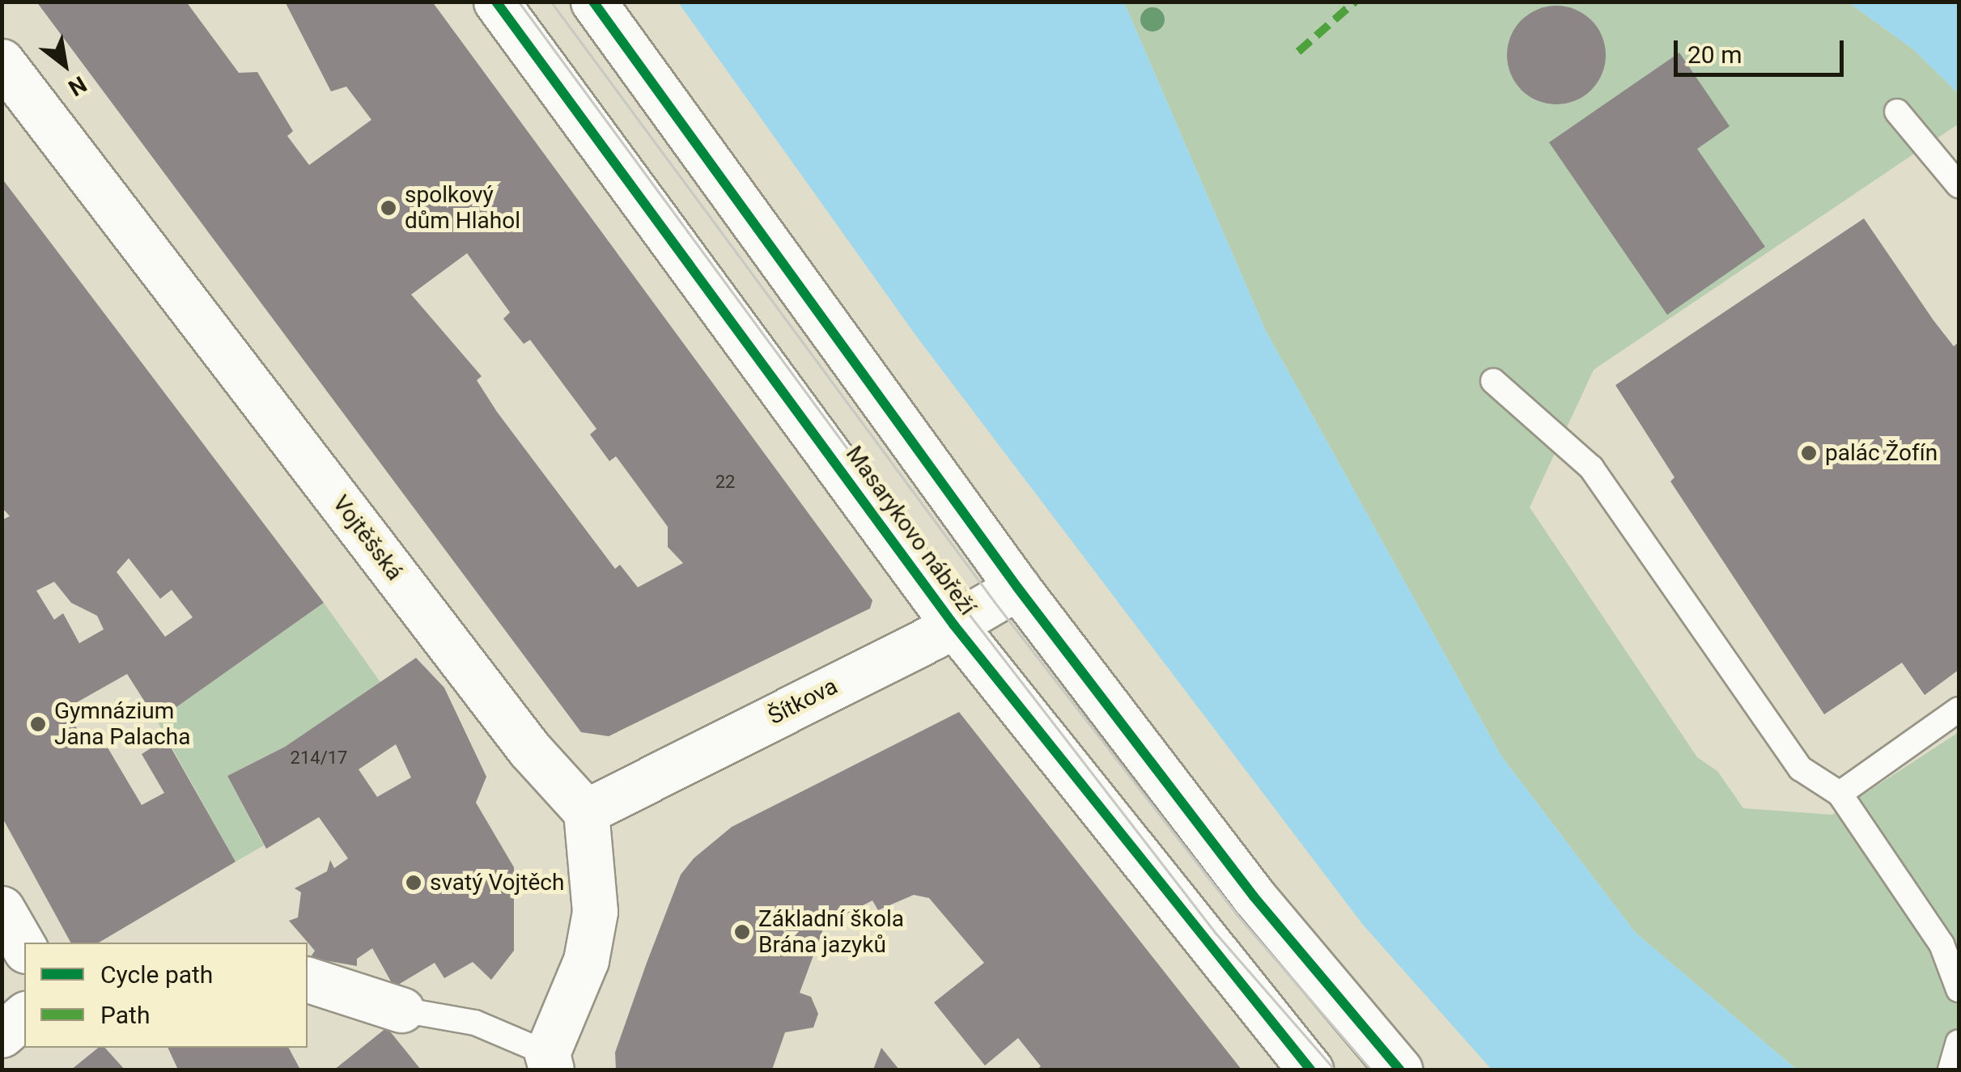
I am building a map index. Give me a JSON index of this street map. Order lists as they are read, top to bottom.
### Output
{
  "streets": {
    "street": ["Masarykovo nábřeží", "Vojtěšská", "Šítkova"]
  },
  "crossings": [
    ["Masarykovo nábřeží", "Šítkova"],
    ["Vojtěšská", "Šítkova"]
  ],
  "places": [
    "spolkový dům Hlahol",
    "palác Žofín",
    "Gymnázium Jana Palacha",
    "svatý Vojtěch",
    "Základní škola Brána jazyků"
  ],
  "house_numbers": ["22", "214/17"],
  "legend": ["Cycle path", "Path"],
  "scale_bar": "20 m",
  "north": "bottom right"
}
